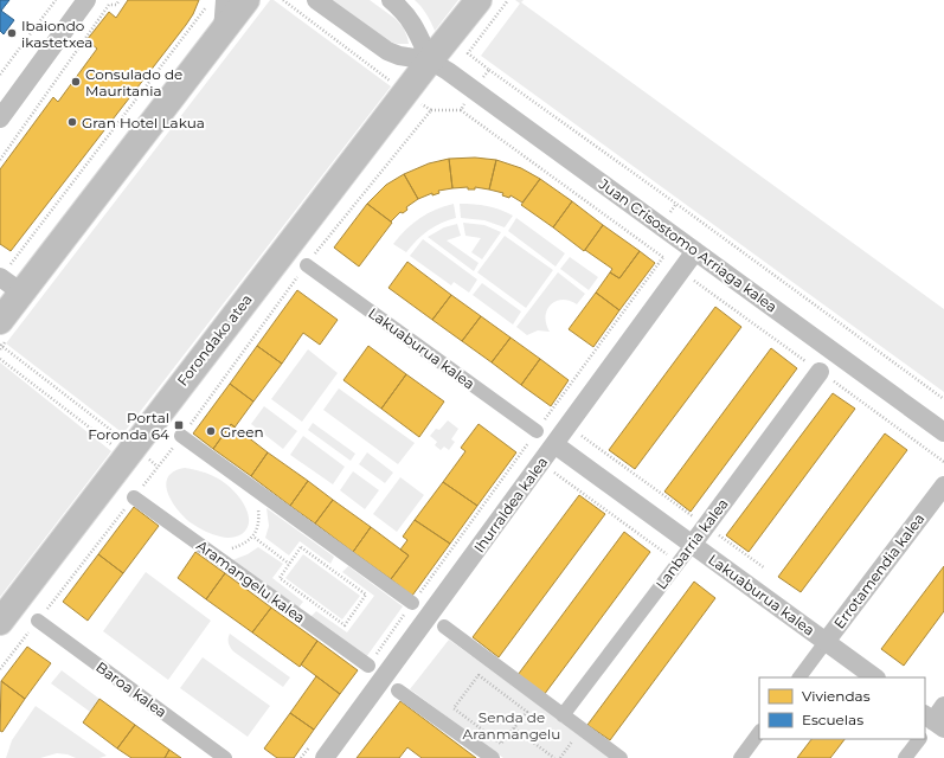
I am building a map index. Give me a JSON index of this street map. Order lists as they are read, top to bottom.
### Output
{
  "streets": {
    "main road": ["Forondako atea"],
    "street": [
      "Juan Crisostomo Arriaga kalea",
      "Lakuaburua kalea",
      "Ihurraldea kalea",
      "Lanbarria kalea",
      "Errotamendia kalea",
      "Aramangelu kalea",
      "Baroa kalea"
    ]
  },
  "crossings": [
    ["Juan Crisostomo Arriaga kalea", "Forondako atea"],
    ["Juan Crisostomo Arriaga kalea", "Ihurraldea kalea"],
    ["Lakuaburua kalea", "Ihurraldea kalea"],
    ["Lakuaburua kalea", "Lanbarria kalea"],
    ["Lakuaburua kalea", "Errotamendia kalea"]
  ],
  "parks": ["Senda de Aranmangelu"],
  "places": {
    "other": [
      "Ibaiondo ikastetxea",
      "Consulado de Mauritania",
      "Gran Hotel Lakua",
      "Green"
    ],
    "transit": ["Portal Foronda 64"]
  },
  "legend": ["Viviendas", "Escuelas"]
}
